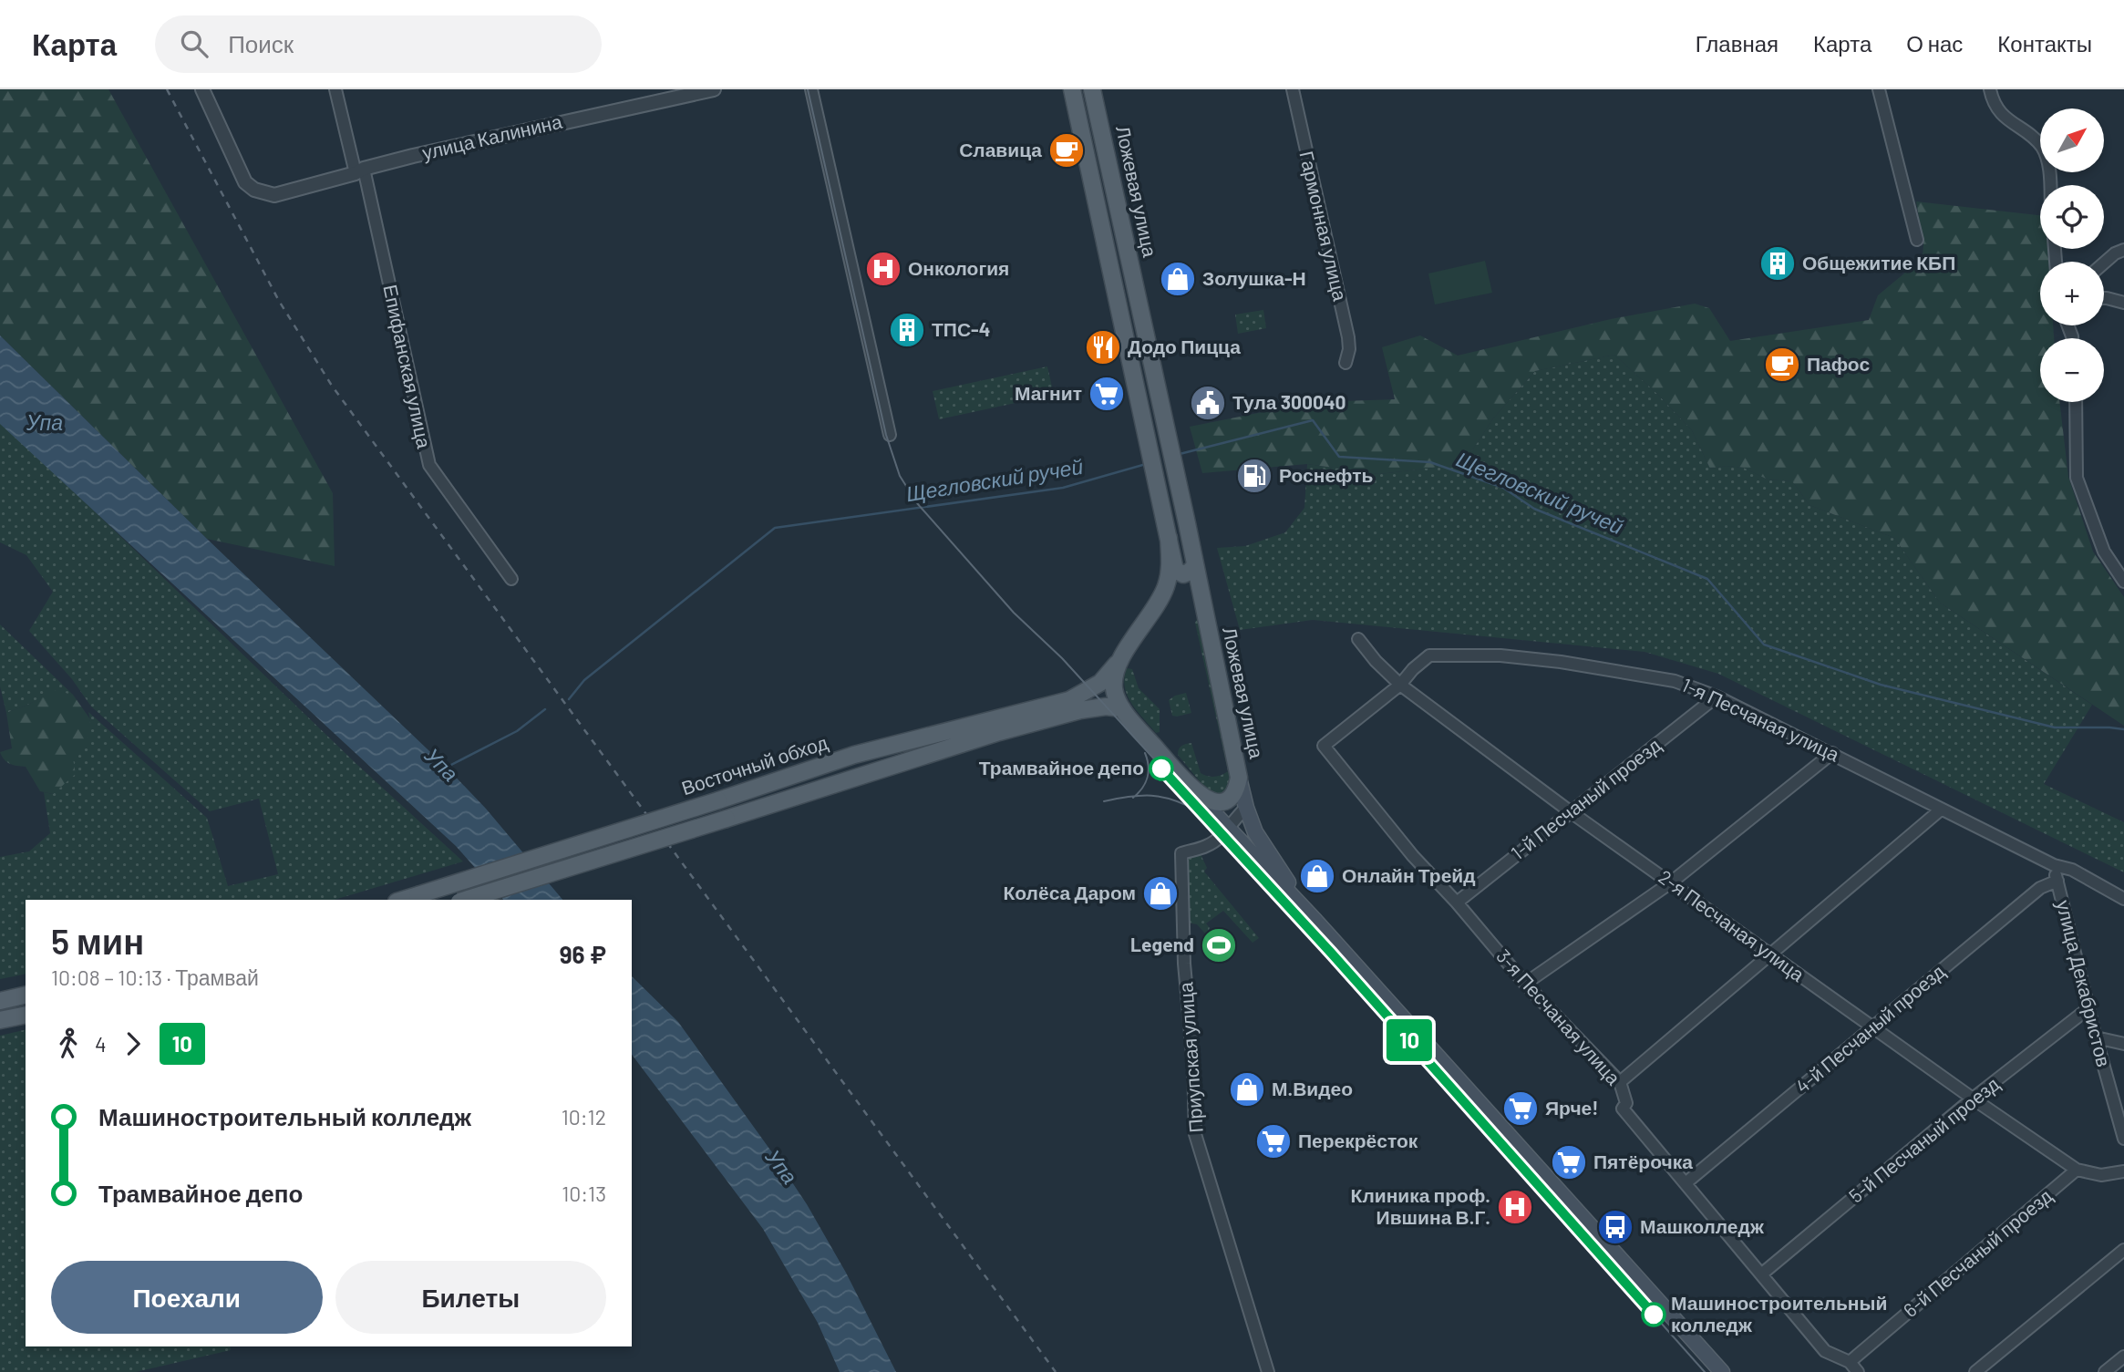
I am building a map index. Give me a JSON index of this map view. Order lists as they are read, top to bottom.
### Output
{
  "streets": {
    "main road": ["Ложевая улица", "Восточный обход"],
    "street": [
      "улица Калинина",
      "Гармонная улица",
      "Епифанская улица",
      "1-я Песчаная улица",
      "1-й Песчаный проезд",
      "2-я Песчаная улица",
      "улица Декабристов",
      "3-я Песчаная улица",
      "4-й Песчаный проезд",
      "Приупская улица",
      "5-й Песчаный проезд",
      "6-й Песчаный проезд"
    ]
  },
  "crossings": [
    ["улица Калинина", "Епифанская улица"],
    ["Ложевая улица", "Восточный обход"],
    ["1-я Песчаная улица", "1-й Песчаный проезд"],
    ["1-я Песчаная улица", "2-я Песчаная улица"],
    ["1-я Песчаная улица", "улица Декабристов"],
    ["1-я Песчаная улица", "3-я Песчаная улица"],
    ["1-й Песчаный проезд", "2-я Песчаная улица"],
    ["1-й Песчаный проезд", "3-я Песчаная улица"],
    ["2-я Песчаная улица", "4-й Песчаный проезд"],
    ["2-я Песчаная улица", "5-й Песчаный проезд"],
    ["2-я Песчаная улица", "6-й Песчаный проезд"],
    ["улица Декабристов", "4-й Песчаный проезд"],
    ["улица Декабристов", "5-й Песчаный проезд"],
    ["3-я Песчаная улица", "4-й Песчаный проезд"],
    ["3-я Песчаная улица", "5-й Песчаный проезд"],
    ["3-я Песчаная улица", "6-й Песчаный проезд"]
  ],
  "water": ["Упа", "Щегловский ручей"],
  "places": {
    "cafe": ["Славица", "Пафос"],
    "building": ["Общежитие КБП", "ТПС-4"],
    "hospital": ["Онкология", "Клиника проф. Ившина В.Г."],
    "shop": [
      "Золушка-Н",
      "Онлайн Трейд",
      "Колёса Даром",
      "М.Видео"
    ],
    "restaurant": ["Додо Пицца"],
    "supermarket": [
      "Магнит",
      "Ярче!",
      "Перекрёсток",
      "Пятёрочка"
    ],
    "public building": ["Тула 300040"],
    "fuel station": ["Роснефть"],
    "other": ["Трамвайное депо", "Машиностроительный колледж"],
    "sports": ["Legend"],
    "bus stop": ["Машколледж"]
  },
  "lines": ["tram line 10"],
  "north": "top right",
  "page": {
    "header": "Карта",
    "search": "Поиск",
    "nav": [
      "Главная",
      "Карта",
      "О нас",
      "Контакты"
    ],
    "on_map": "10",
    "map_buttons": ["+", "−"],
    "heading": ["5 мин", "10:08 – 10:13 · Трамвай", "96 ₽"],
    "legs": ["4", "10"],
    "list": [
      {
        "name": "Машиностроительный колледж",
        "value": "10:12"
      },
      {
        "name": "Трамвайное депо",
        "value": "10:13"
      }
    ],
    "buttons": ["Поехали", "Билеты"]
  }
}
